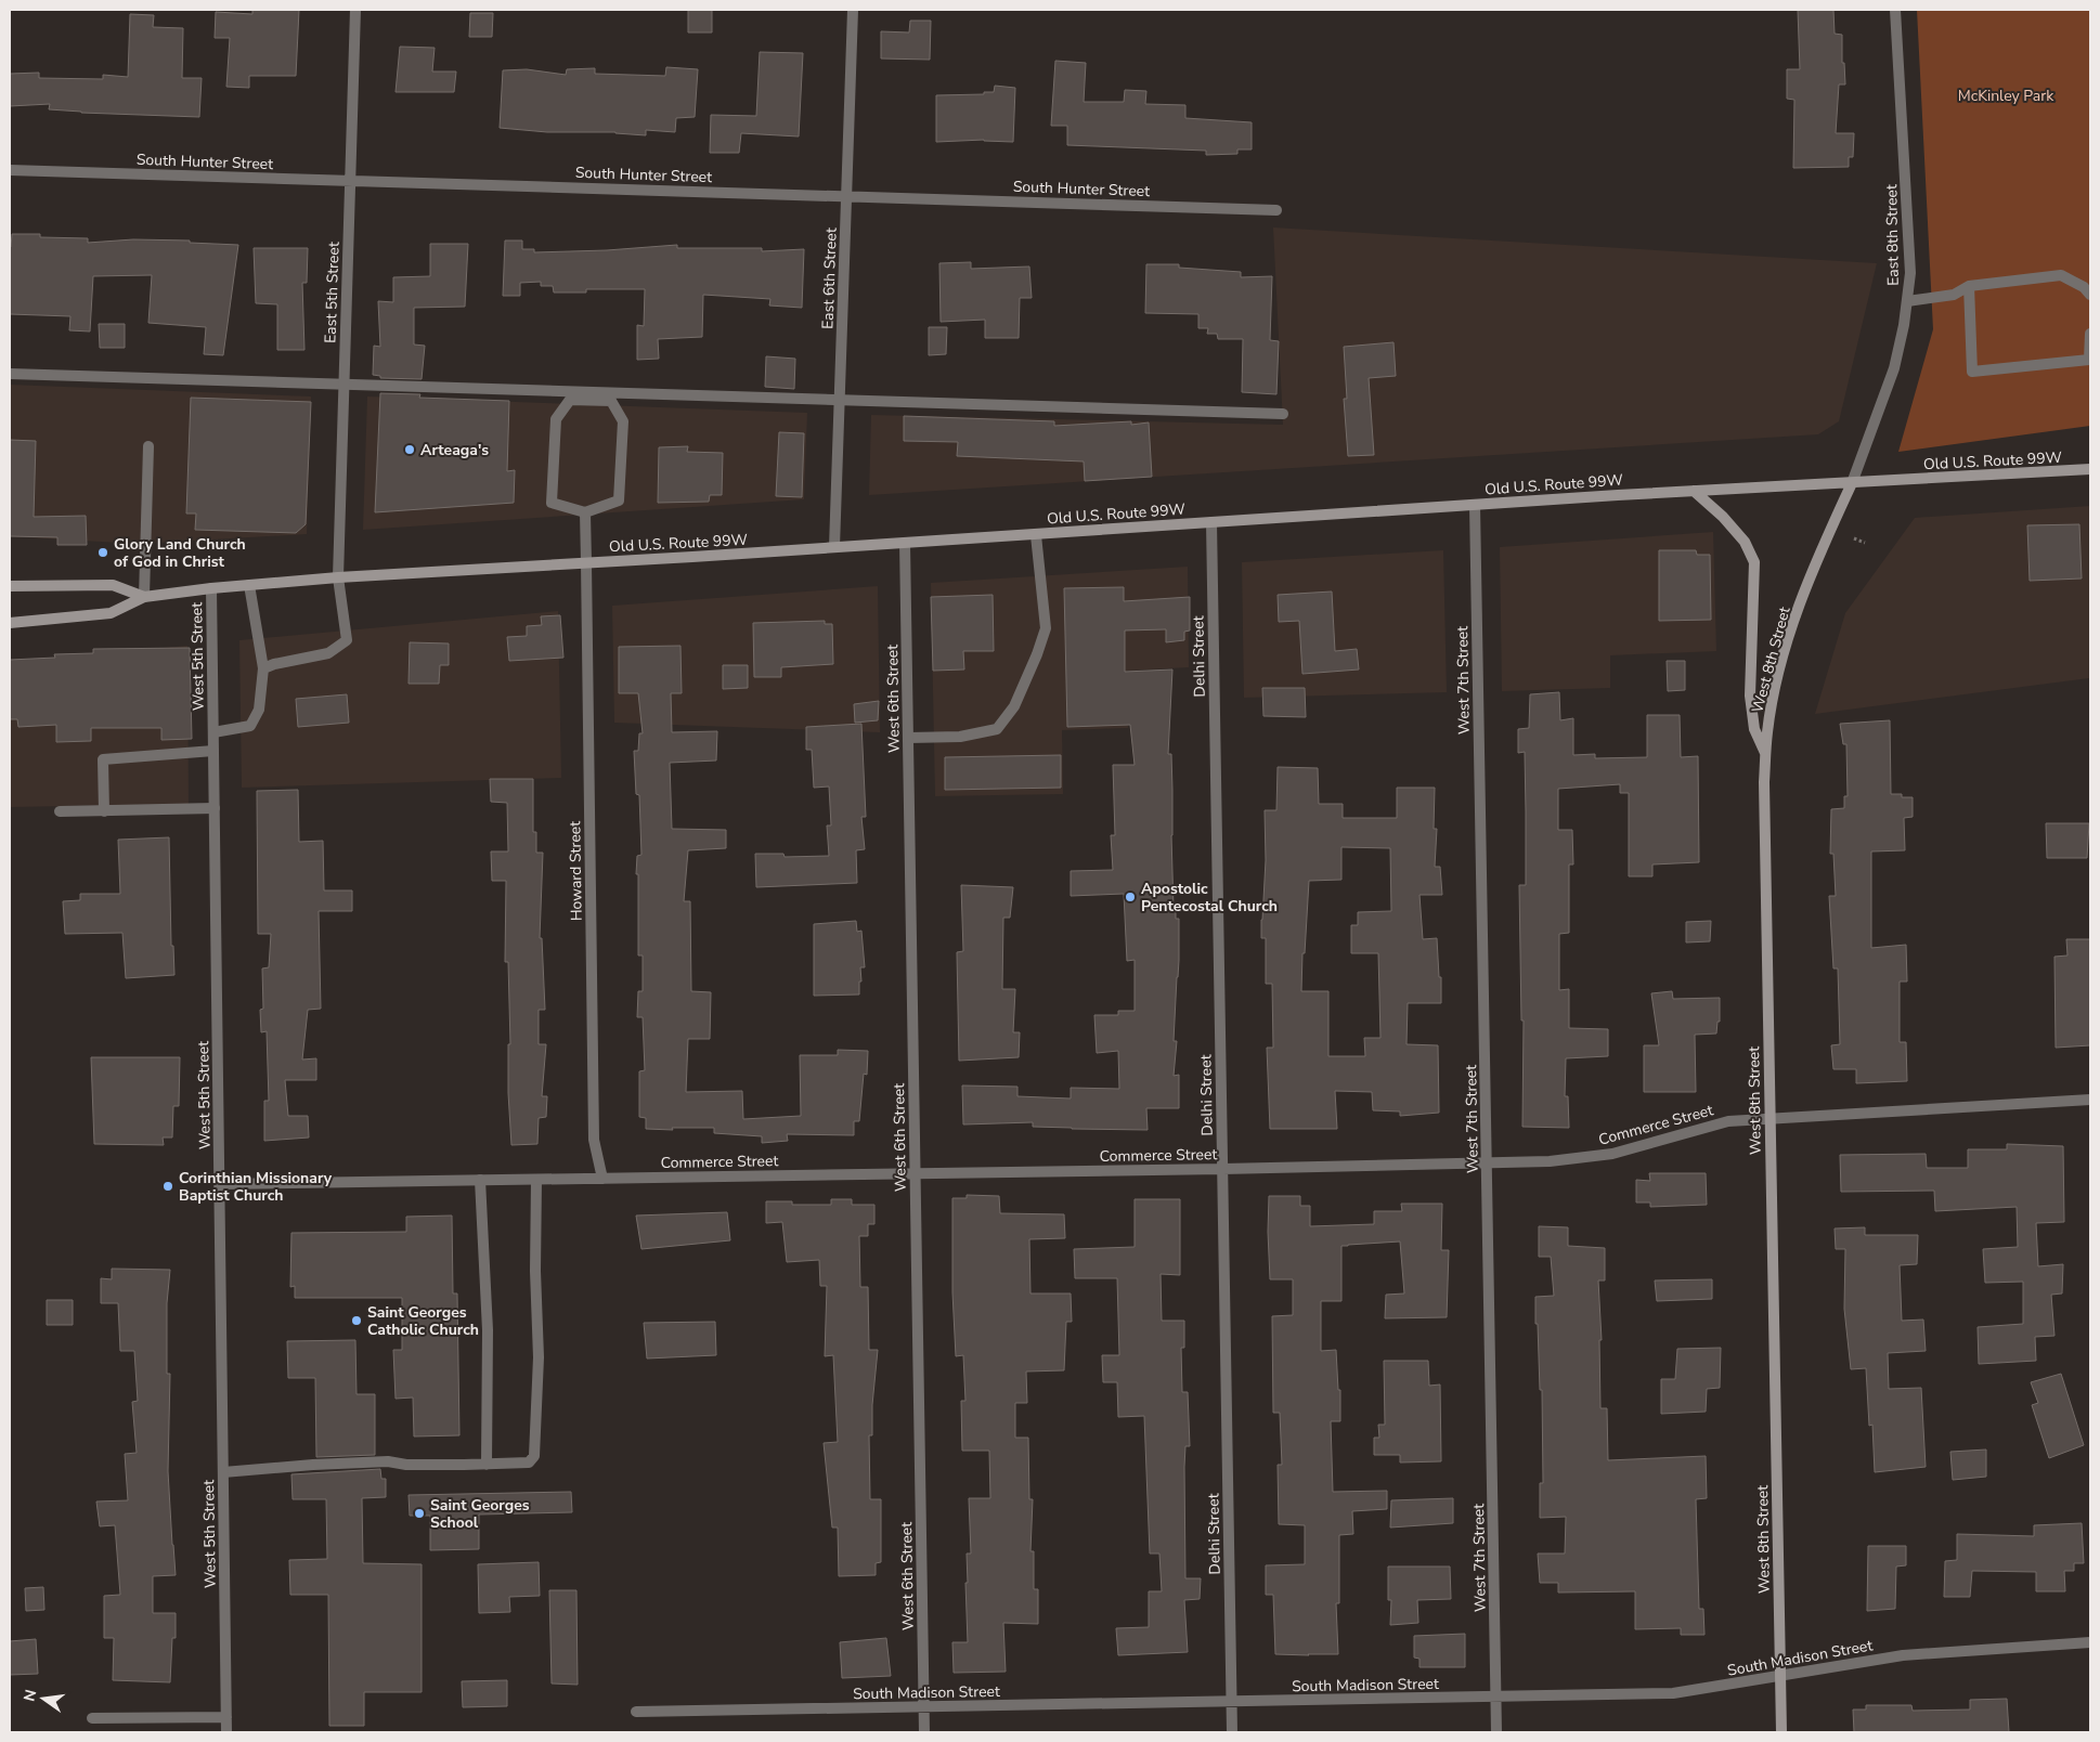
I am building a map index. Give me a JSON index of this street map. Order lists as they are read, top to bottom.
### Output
{
  "streets": {
    "main road": ["Old U.S. Route 99W", "West 8th Street"],
    "street": [
      "South Hunter Street",
      "East 8th Street",
      "East 6th Street",
      "East 5th Street",
      "West 5th Street",
      "Delhi Street",
      "West 7th Street",
      "West 6th Street",
      "Howard Street",
      "Commerce Street",
      "South Madison Street"
    ]
  },
  "crossings": [
    ["South Hunter Street", "East 6th Street"],
    ["South Hunter Street", "East 5th Street"],
    ["East 8th Street", "Old U.S. Route 99W"],
    ["East 8th Street", "West 8th Street"],
    ["East 6th Street", "Old U.S. Route 99W"],
    ["East 5th Street", "Old U.S. Route 99W"],
    ["Old U.S. Route 99W", "West 5th Street"],
    ["Old U.S. Route 99W", "Delhi Street"],
    ["Old U.S. Route 99W", "West 8th Street"],
    ["Old U.S. Route 99W", "West 7th Street"],
    ["Old U.S. Route 99W", "West 6th Street"],
    ["Old U.S. Route 99W", "Howard Street"],
    ["West 5th Street", "Commerce Street"],
    ["Delhi Street", "Commerce Street"],
    ["Delhi Street", "South Madison Street"],
    ["West 8th Street", "Commerce Street"],
    ["West 8th Street", "South Madison Street"],
    ["West 7th Street", "Commerce Street"],
    ["West 7th Street", "South Madison Street"],
    ["West 6th Street", "Commerce Street"],
    ["West 6th Street", "South Madison Street"],
    ["Howard Street", "Commerce Street"]
  ],
  "parks": ["McKinley Park"],
  "places": [
    "Arteaga's",
    "Glory Land Church of God in Christ",
    "Apostolic Pentecostal Church",
    "Corinthian Missionary Baptist Church",
    "Saint Georges Catholic Church",
    "Saint Georges School"
  ],
  "north": "left"
}
